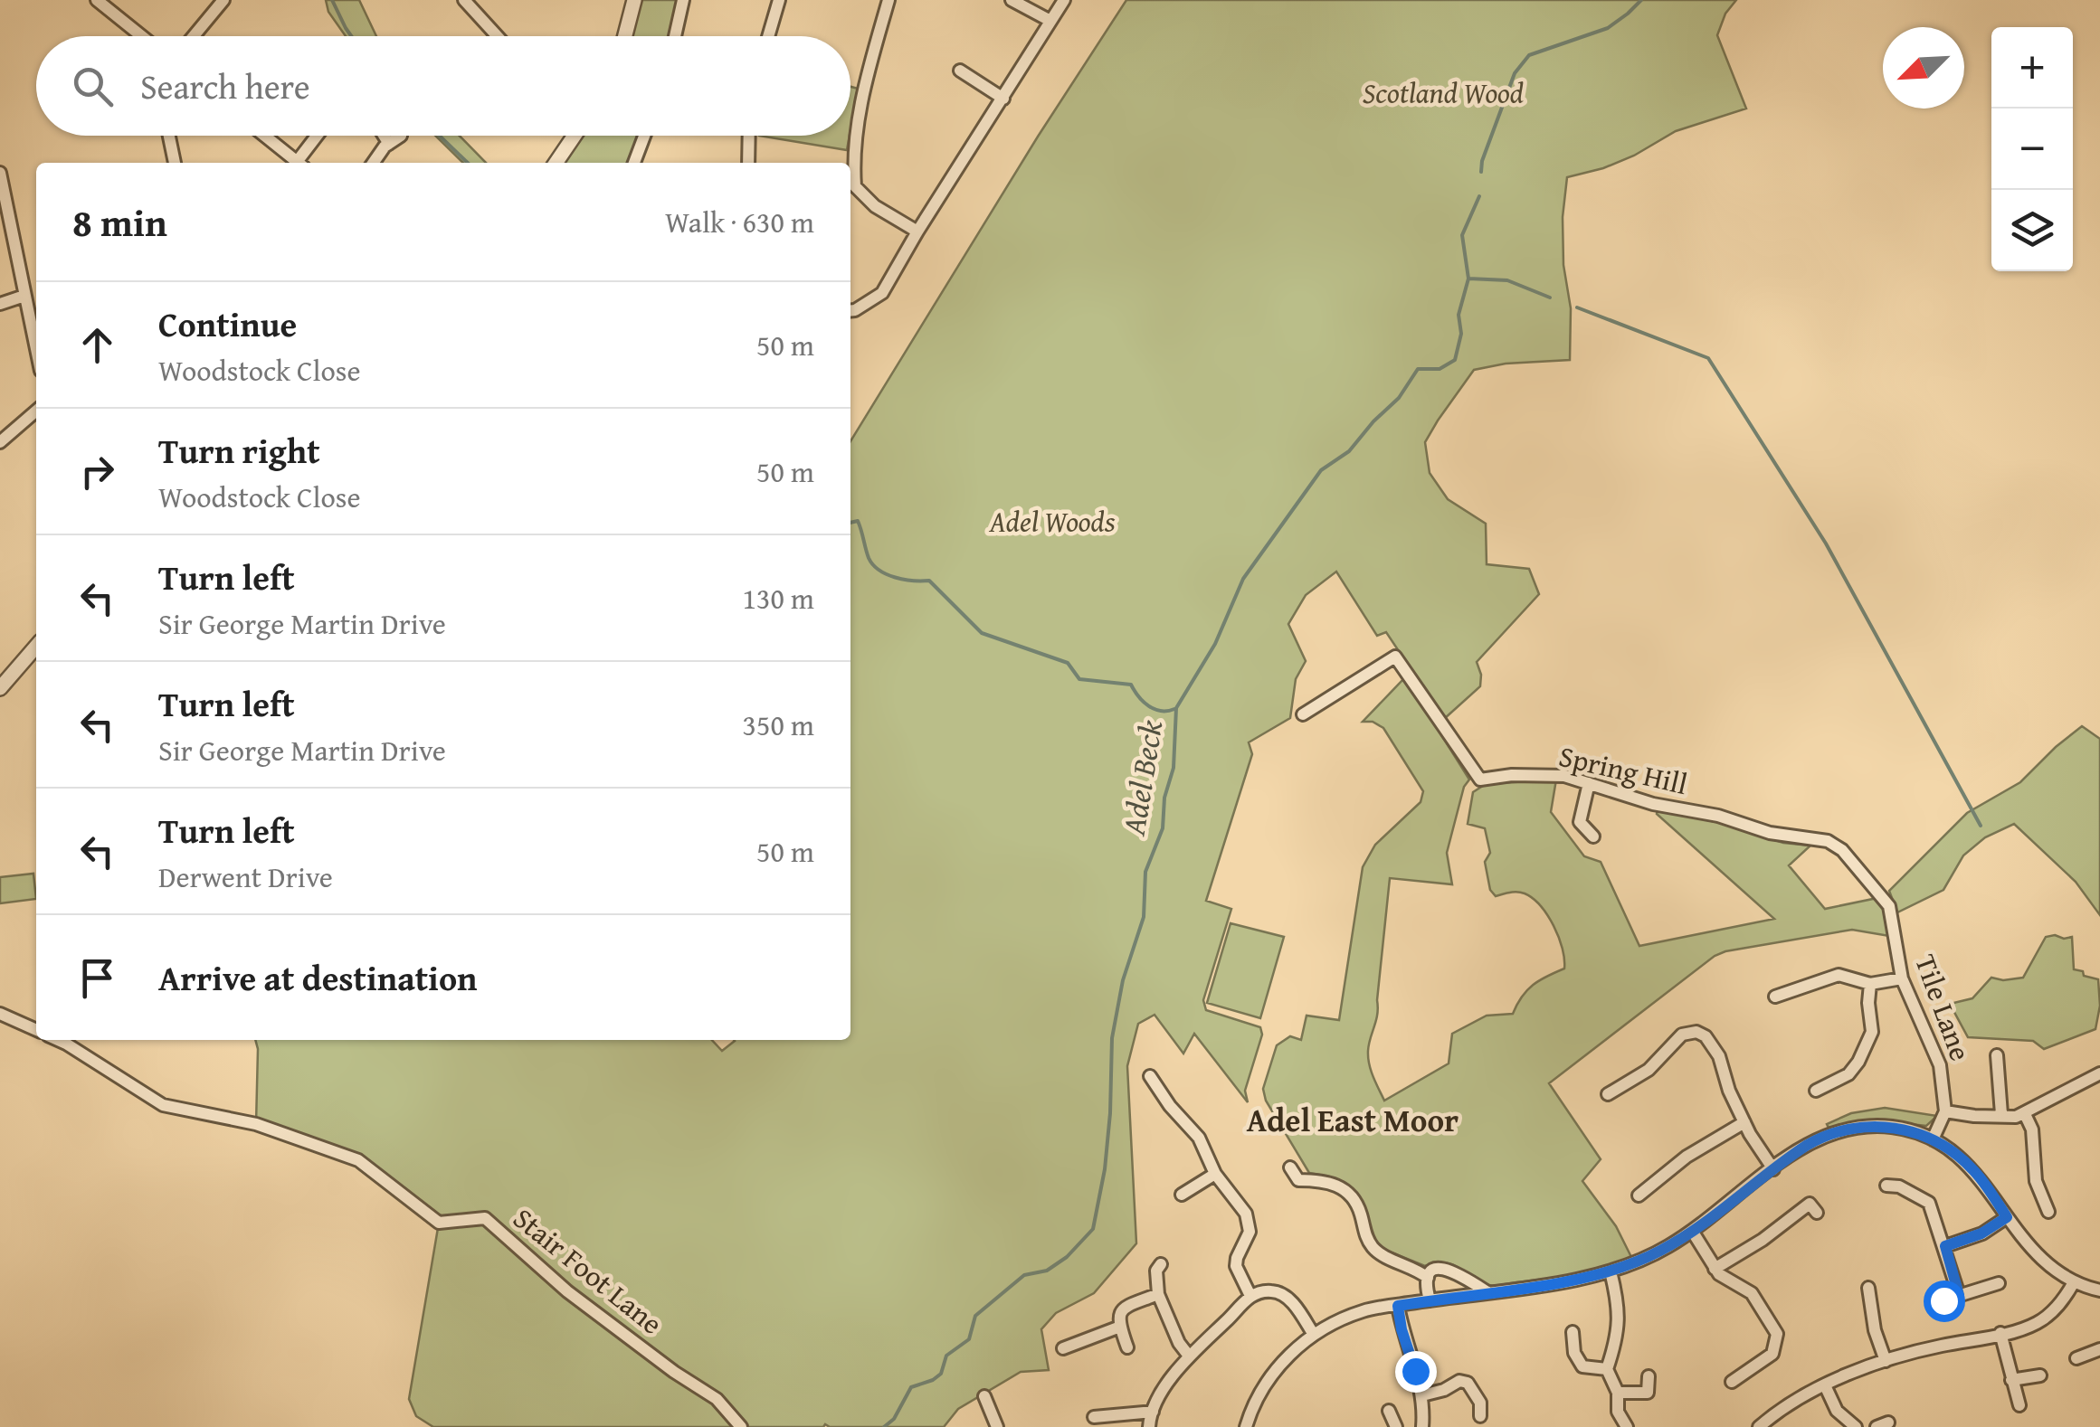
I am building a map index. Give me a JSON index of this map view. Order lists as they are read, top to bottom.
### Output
{
  "streets": {
    "street": ["Spring Hill", "Tile Lane", "Stair Foot Lane"]
  },
  "crossings": [
    ["Spring Hill", "Tile Lane"]
  ],
  "districts": ["Adel East Moor"],
  "water": ["Adel Beck"],
  "parks": ["Scotland Wood", "Adel Woods"],
  "north": "bottom left",
  "page": {
    "map_buttons": ["+", "−"],
    "search": "Search here",
    "heading": ["8 min", "Walk · 630 m"],
    "list": [
      ["Continue", "Woodstock Close", "50 m"],
      ["Turn right", "Woodstock Close", "50 m"],
      ["Turn left", "Sir George Martin Drive", "130 m"],
      ["Turn left", "Sir George Martin Drive", "350 m"],
      ["Turn left", "Derwent Drive", "50 m"],
      "Arrive at destination"
    ]
  }
}
